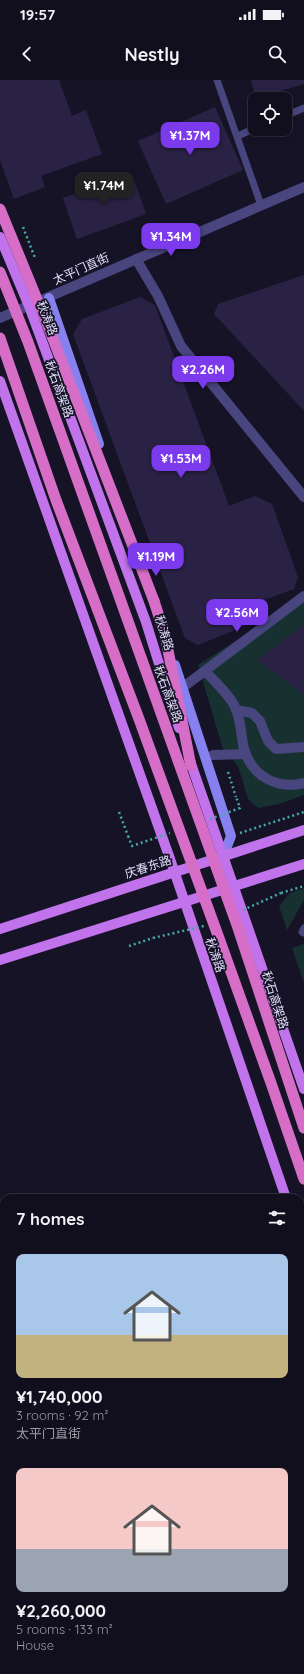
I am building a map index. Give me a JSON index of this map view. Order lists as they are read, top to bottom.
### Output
{
  "streets": {
    "highway": ["秋石高架路"],
    "main road": ["秋涛路", "庆春东路"],
    "street": ["太平门直街"]
  },
  "crossings": [
    ["太平门直街", "秋涛路"],
    ["秋涛路", "庆春东路"]
  ],
  "page": {
    "status": "19:57",
    "header": "Nestly",
    "price": [
      "¥1.37M",
      "¥1.74M",
      "¥1.34M",
      "¥2.26M",
      "¥1.53M",
      "¥1.19M",
      "¥2.56M"
    ],
    "heading": "7 homes",
    "list": [
      {
        "name": "¥1,740,000",
        "note": "3 rooms · 92 m² · 太平门直街"
      },
      {
        "name": "¥2,260,000",
        "note": "5 rooms · 133 m² · House"
      }
    ]
  }
}
